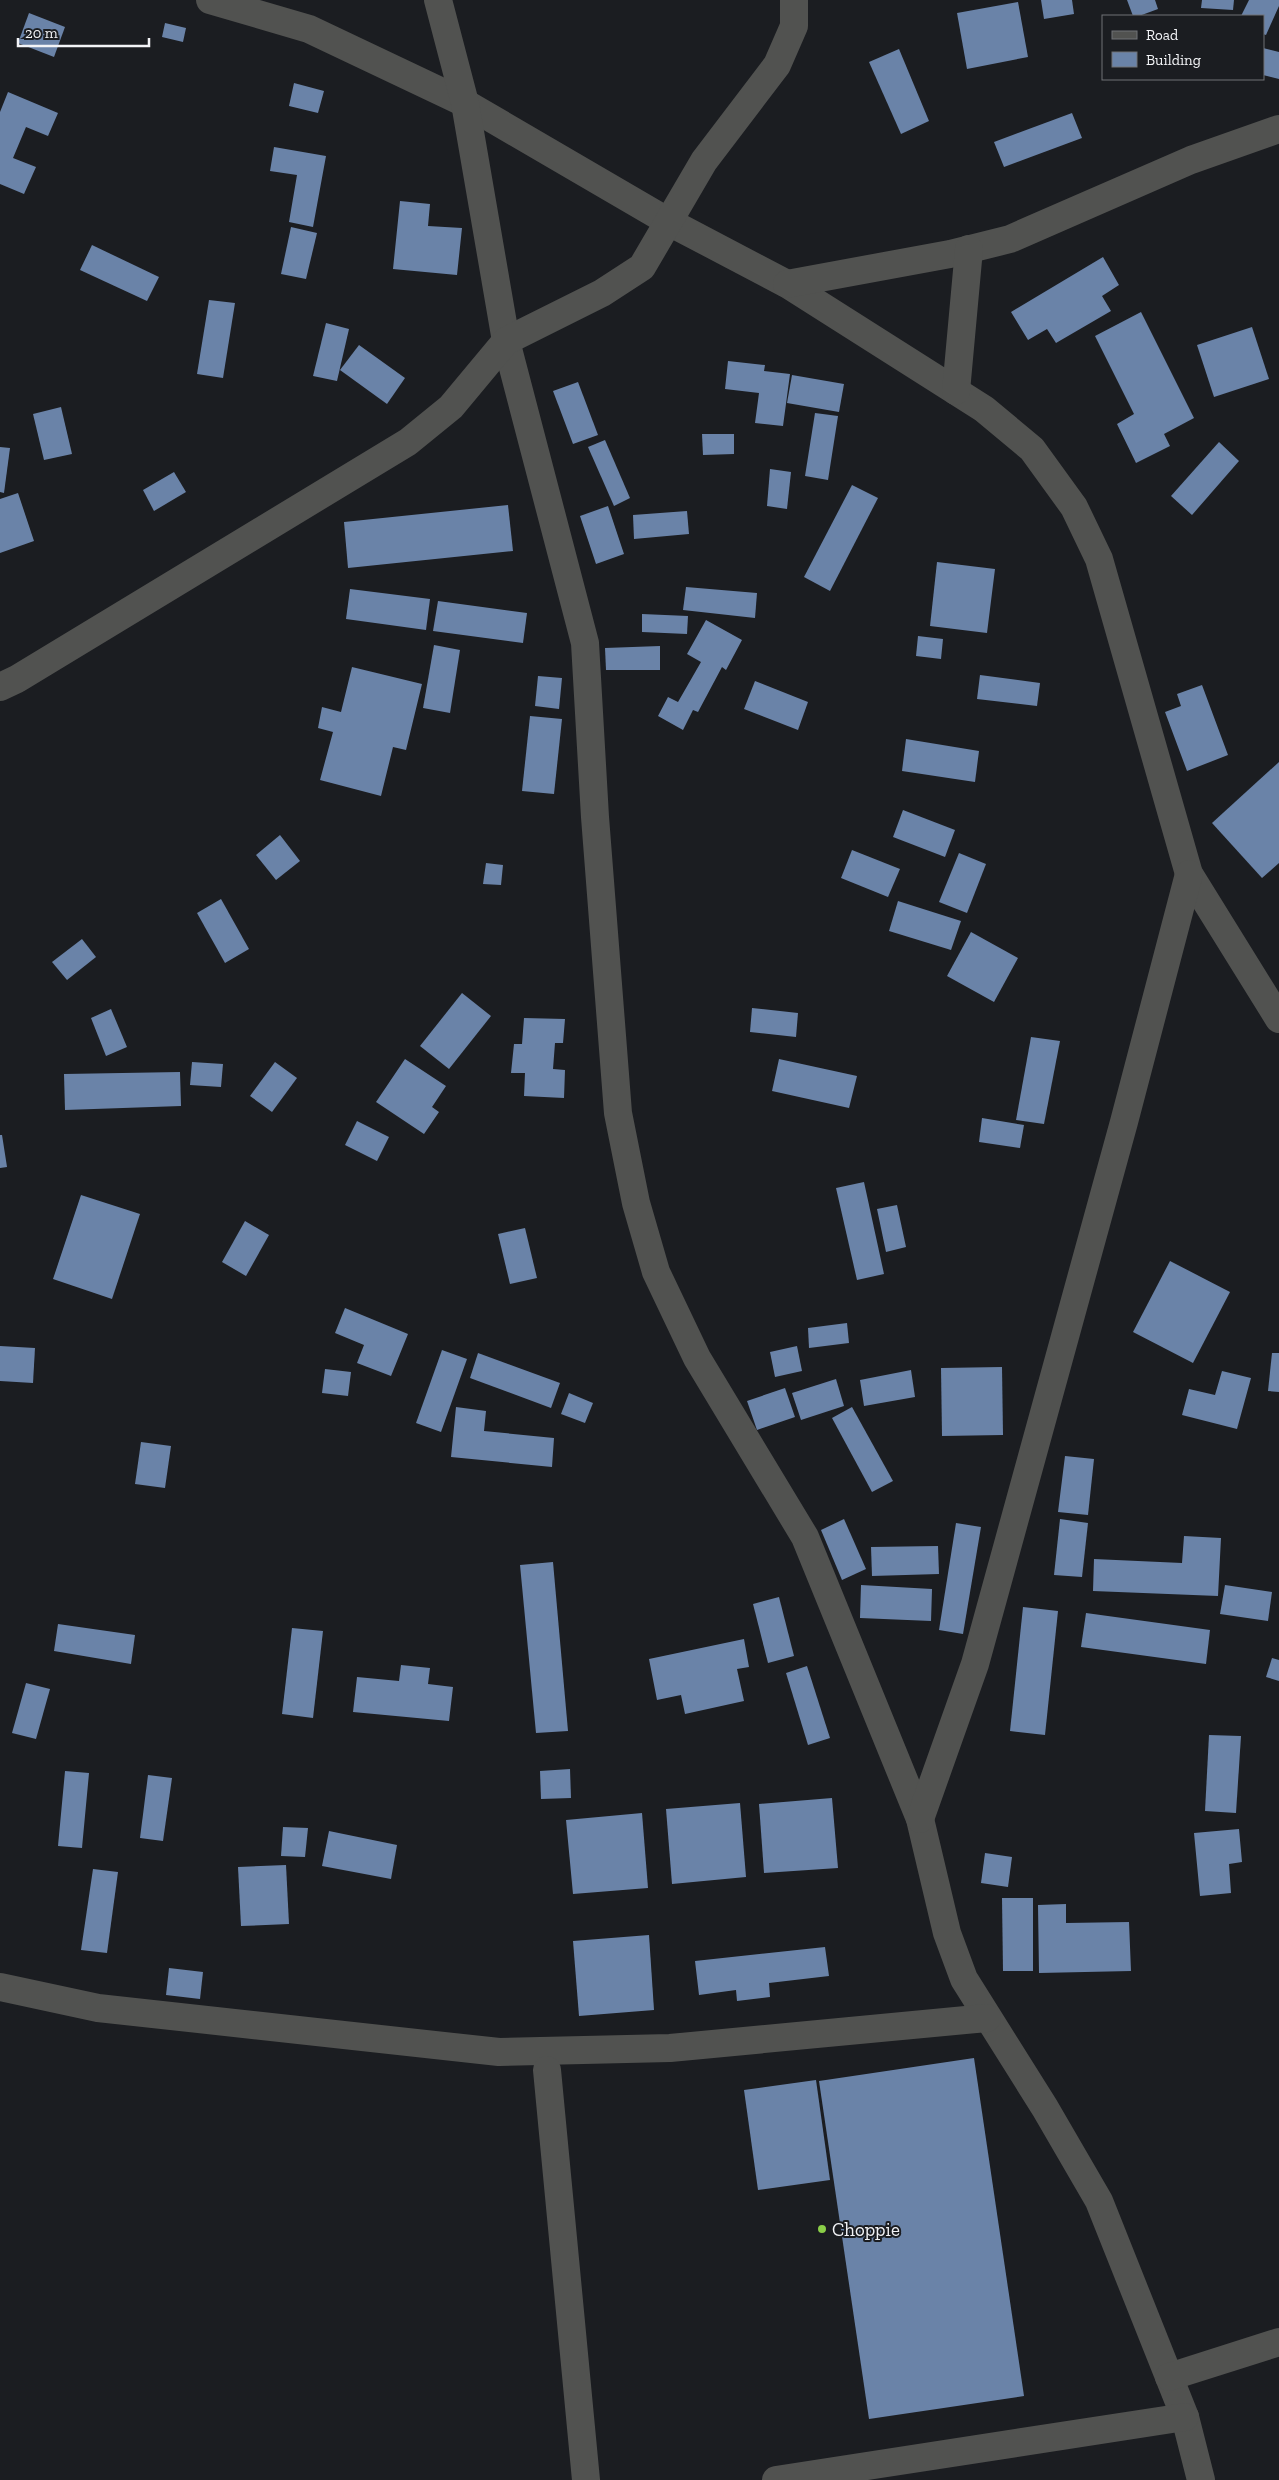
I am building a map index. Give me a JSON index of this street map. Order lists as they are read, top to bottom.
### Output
{
  "places": ["Choppie"],
  "legend": ["Road", "Building"],
  "scale_bar": "20 m"
}
